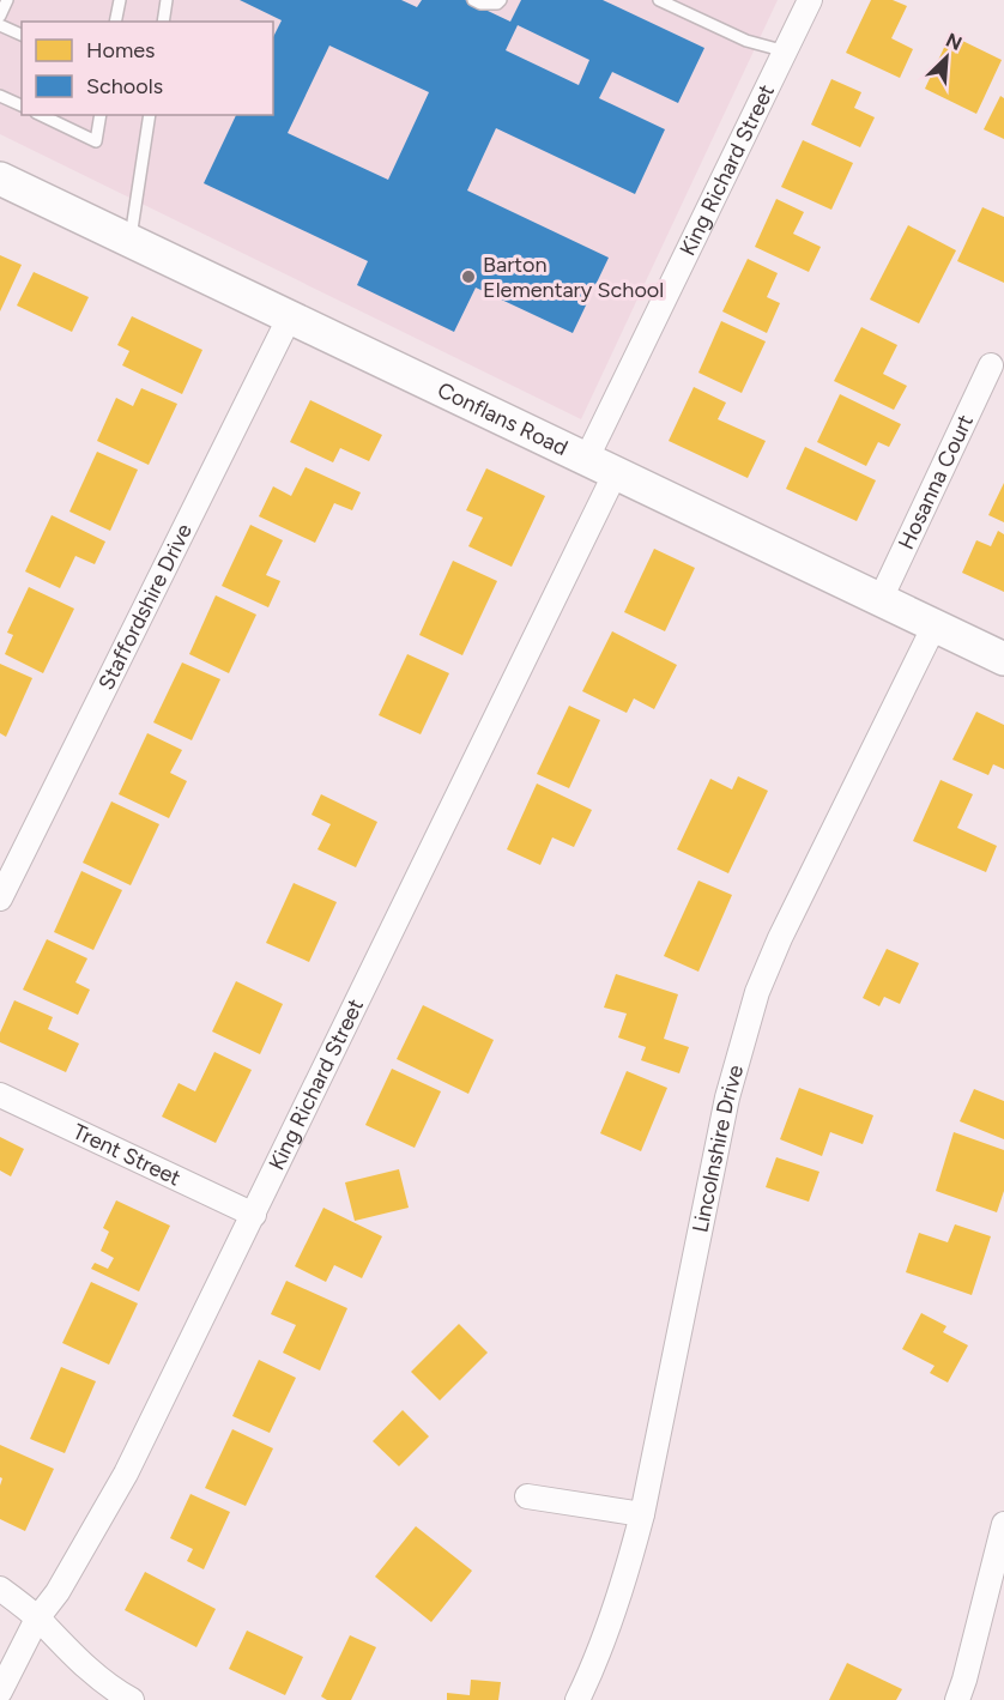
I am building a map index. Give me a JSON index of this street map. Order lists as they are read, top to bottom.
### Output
{
  "streets": {
    "main road": ["Conflans Road"],
    "street": [
      "King Richard Street",
      "Hosanna Court",
      "Staffordshire Drive",
      "Lincolnshire Drive",
      "Trent Street"
    ]
  },
  "crossings": [
    ["King Richard Street", "Conflans Road"],
    ["King Richard Street", "Trent Street"],
    ["Conflans Road", "Hosanna Court"],
    ["Conflans Road", "Staffordshire Drive"],
    ["Conflans Road", "Lincolnshire Drive"]
  ],
  "places": ["Barton Elementary School"],
  "legend": ["Homes", "Schools"],
  "north": "top right"
}
